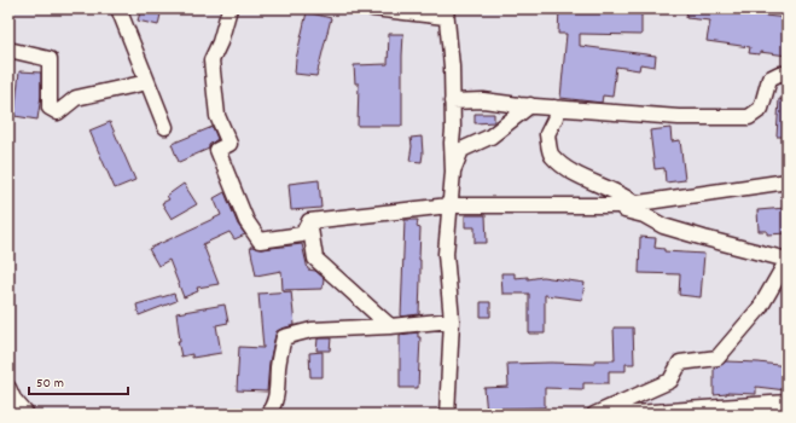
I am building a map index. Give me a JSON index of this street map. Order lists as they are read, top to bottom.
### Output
{
  "scale_bar": "50 m"
}
